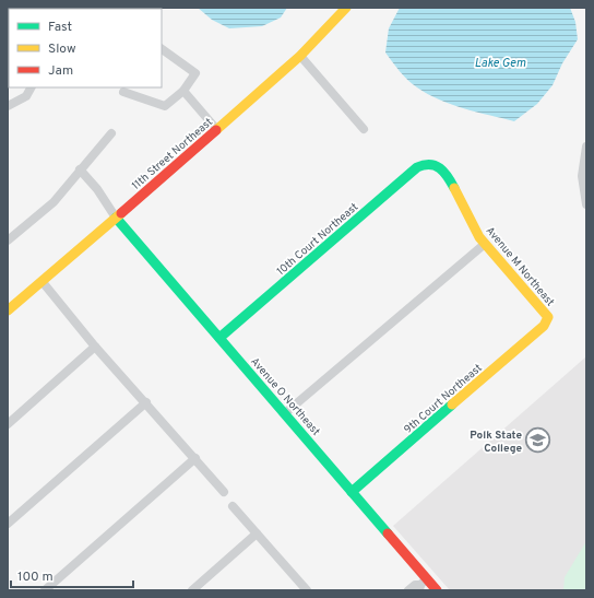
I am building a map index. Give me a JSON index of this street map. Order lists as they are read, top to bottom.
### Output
{
  "streets": {
    "street": [
      "11th Street Northeast",
      "10th Court Northeast",
      "Avenue M Northeast",
      "Avenue O Northeast",
      "9th Court Northeast"
    ]
  },
  "crossings": [
    ["11th Street Northeast", "Avenue O Northeast"],
    ["10th Court Northeast", "Avenue M Northeast"],
    ["10th Court Northeast", "Avenue O Northeast"],
    ["Avenue M Northeast", "9th Court Northeast"],
    ["Avenue O Northeast", "9th Court Northeast"]
  ],
  "water": ["Lake Gem"],
  "places": {
    "school or university": ["Polk State College"]
  },
  "legend": ["Fast", "Slow", "Jam"],
  "scale_bar": "100 m"
}
